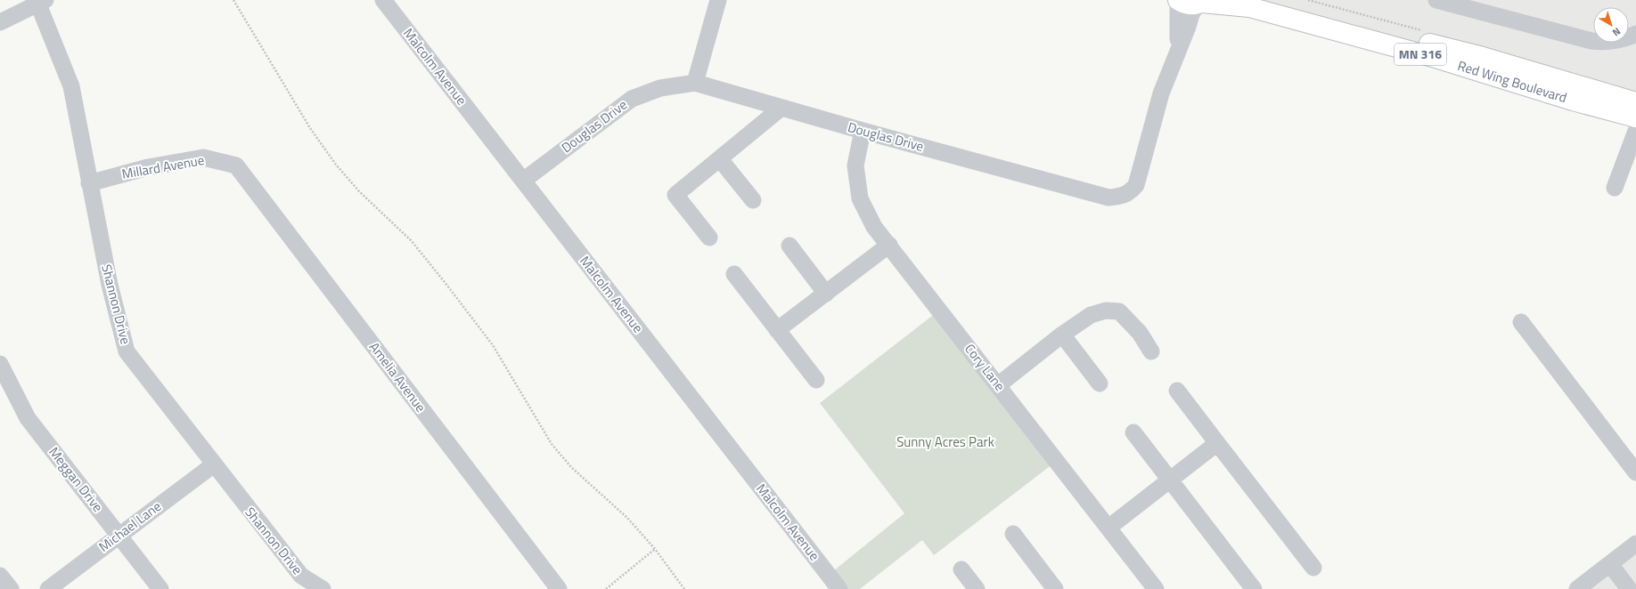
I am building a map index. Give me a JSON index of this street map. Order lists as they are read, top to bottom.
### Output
{
  "streets": {
    "main road": ["MN 316", "Red Wing Boulevard"],
    "street": [
      "Malcolm Avenue",
      "Douglas Drive",
      "Millard Avenue",
      "Shannon Drive",
      "Cory Lane",
      "Amelia Avenue",
      "Meggan Drive",
      "Michael Lane"
    ]
  },
  "crossings": [
    ["Malcolm Avenue", "Douglas Drive"],
    ["Red Wing Boulevard", "Douglas Drive"],
    ["Douglas Drive", "Cory Lane"],
    ["Millard Avenue", "Shannon Drive"],
    ["Millard Avenue", "Amelia Avenue"],
    ["Shannon Drive", "Michael Lane"],
    ["Meggan Drive", "Michael Lane"]
  ],
  "parks": ["Sunny Acres Park"],
  "north": "bottom right"
}
